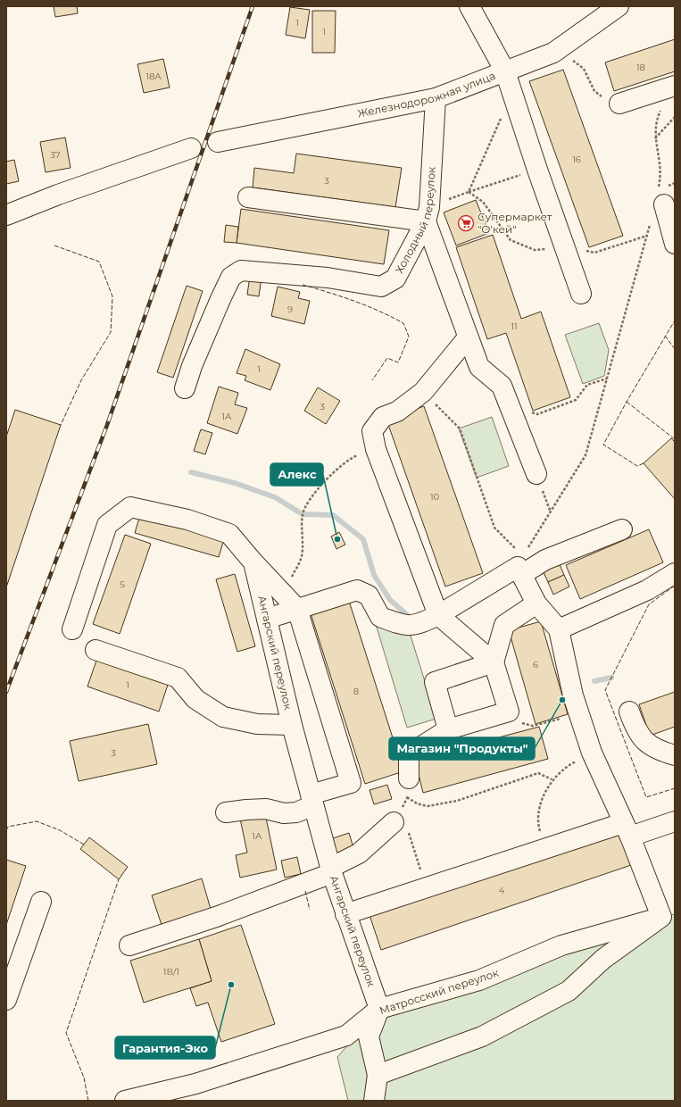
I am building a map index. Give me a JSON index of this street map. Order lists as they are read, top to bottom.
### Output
{
  "streets": {
    "street": [
      "Железнодорожная улица",
      "Холодный переулок",
      "Ангарский переулок",
      "Матросский переулок"
    ]
  },
  "crossings": [
    ["Железнодорожная улица", "Холодный переулок"],
    ["Ангарский переулок", "Матросский переулок"]
  ],
  "places": {
    "supermarket": ["Супермаркет \"О'кей\""],
    "other": ["Алекс", "Магазин \"Продукты\"", "Гарантия-Эко"]
  },
  "house_numbers": [
    "1",
    "1",
    "18",
    "18А",
    "37",
    "16",
    "3",
    "9",
    "11",
    "1",
    "3",
    "1А",
    "10",
    "5",
    "6",
    "1",
    "8",
    "3",
    "1А",
    "4",
    "1В/1"
  ]
}
